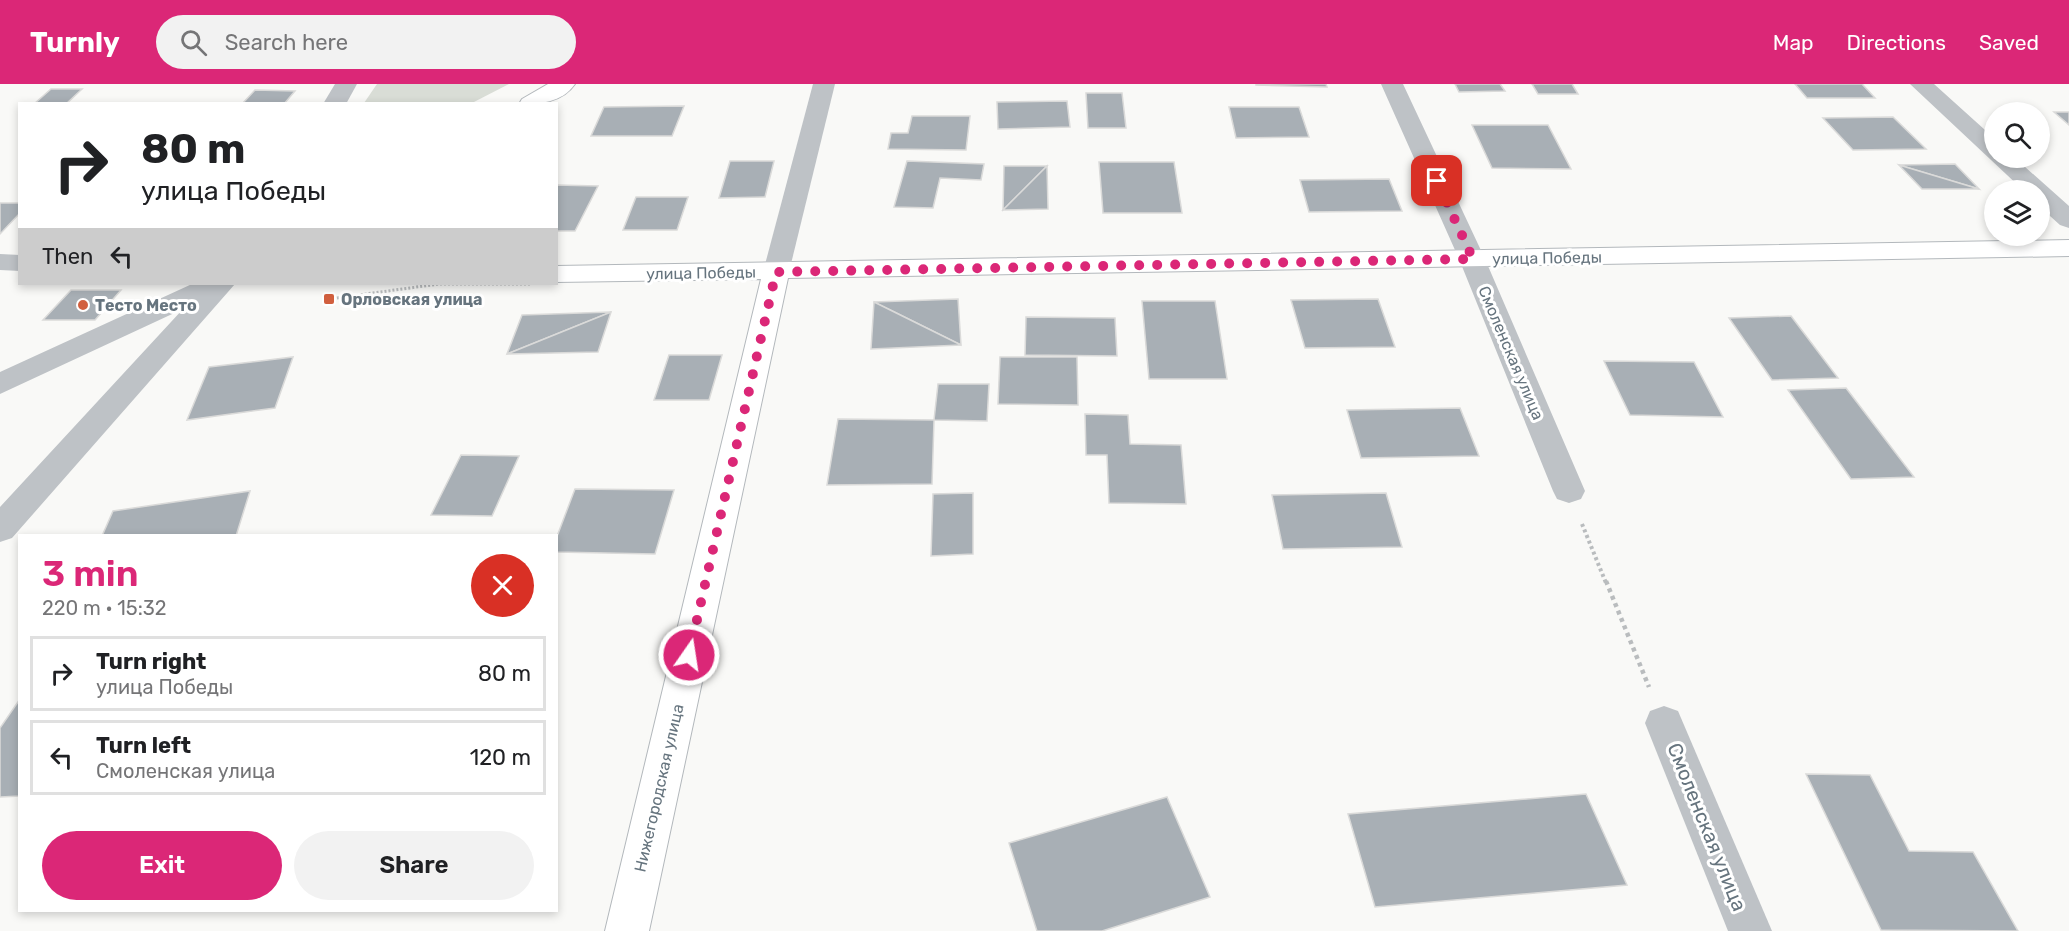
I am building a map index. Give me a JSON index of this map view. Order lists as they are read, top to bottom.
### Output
{
  "streets": {
    "street": ["улица Победы", "Смоленская улица", "Нижегородская улица"]
  },
  "crossings": [
    ["улица Победы", "Смоленская улица"],
    ["улица Победы", "Нижегородская улица"]
  ],
  "places": {
    "transit": ["Орловская улица"],
    "other": ["Тесто Место"]
  },
  "page": {
    "header": "Turnly",
    "search": "Search here",
    "nav": ["Map", "Directions", "Saved"],
    "turn": ["80 m", "улица Победы"],
    "then": "Then",
    "heading": ["3 min", "220 m · 15:32"],
    "list": [
      {
        "name": "Turn right",
        "note": "улица Победы",
        "value": "80 m"
      },
      {
        "name": "Turn left",
        "note": "Смоленская улица",
        "value": "120 m"
      }
    ],
    "buttons": ["Exit", "Share"]
  }
}
